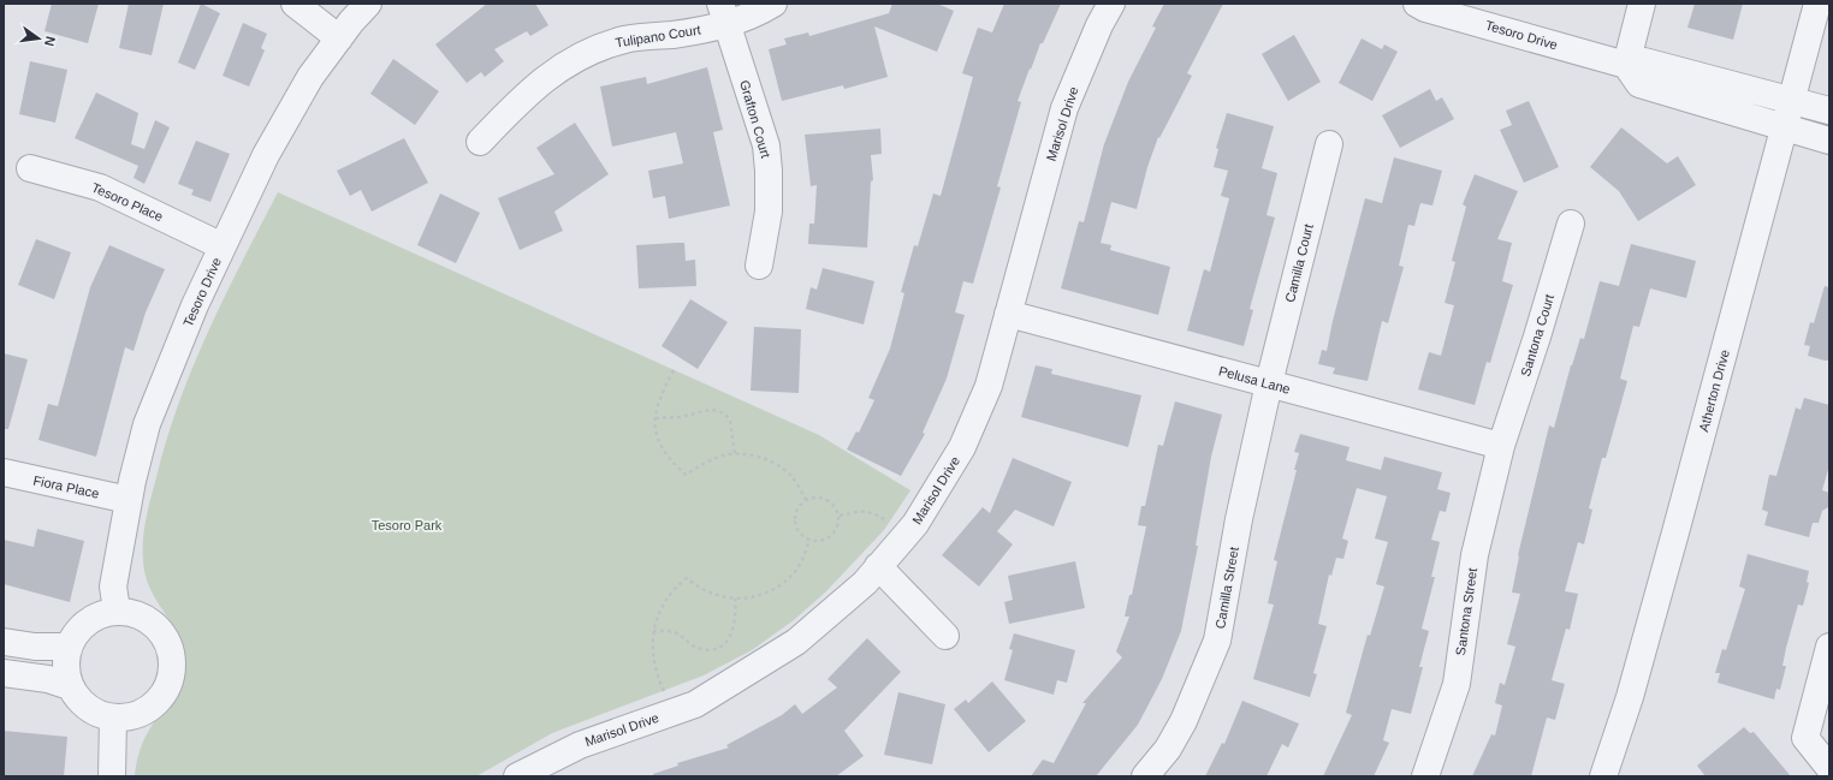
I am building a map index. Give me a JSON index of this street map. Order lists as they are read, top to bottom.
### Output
{
  "streets": {
    "street": [
      "Tesoro Drive",
      "Tulipano Court",
      "Grafton Court",
      "Marisol Drive",
      "Tesoro Place",
      "Camilla Court",
      "Santona Court",
      "Pelusa Lane",
      "Atherton Drive",
      "Fiora Place",
      "Camilla Street",
      "Santona Street"
    ]
  },
  "crossings": [
    ["Tesoro Drive", "Tesoro Place"],
    ["Tesoro Drive", "Atherton Drive"],
    ["Tesoro Drive", "Fiora Place"],
    ["Tulipano Court", "Grafton Court"],
    ["Marisol Drive", "Pelusa Lane"],
    ["Camilla Court", "Pelusa Lane"],
    ["Camilla Court", "Camilla Street"],
    ["Santona Court", "Pelusa Lane"],
    ["Santona Court", "Santona Street"],
    ["Pelusa Lane", "Camilla Street"],
    ["Pelusa Lane", "Santona Street"]
  ],
  "parks": ["Tesoro Park"],
  "north": "right"
}
